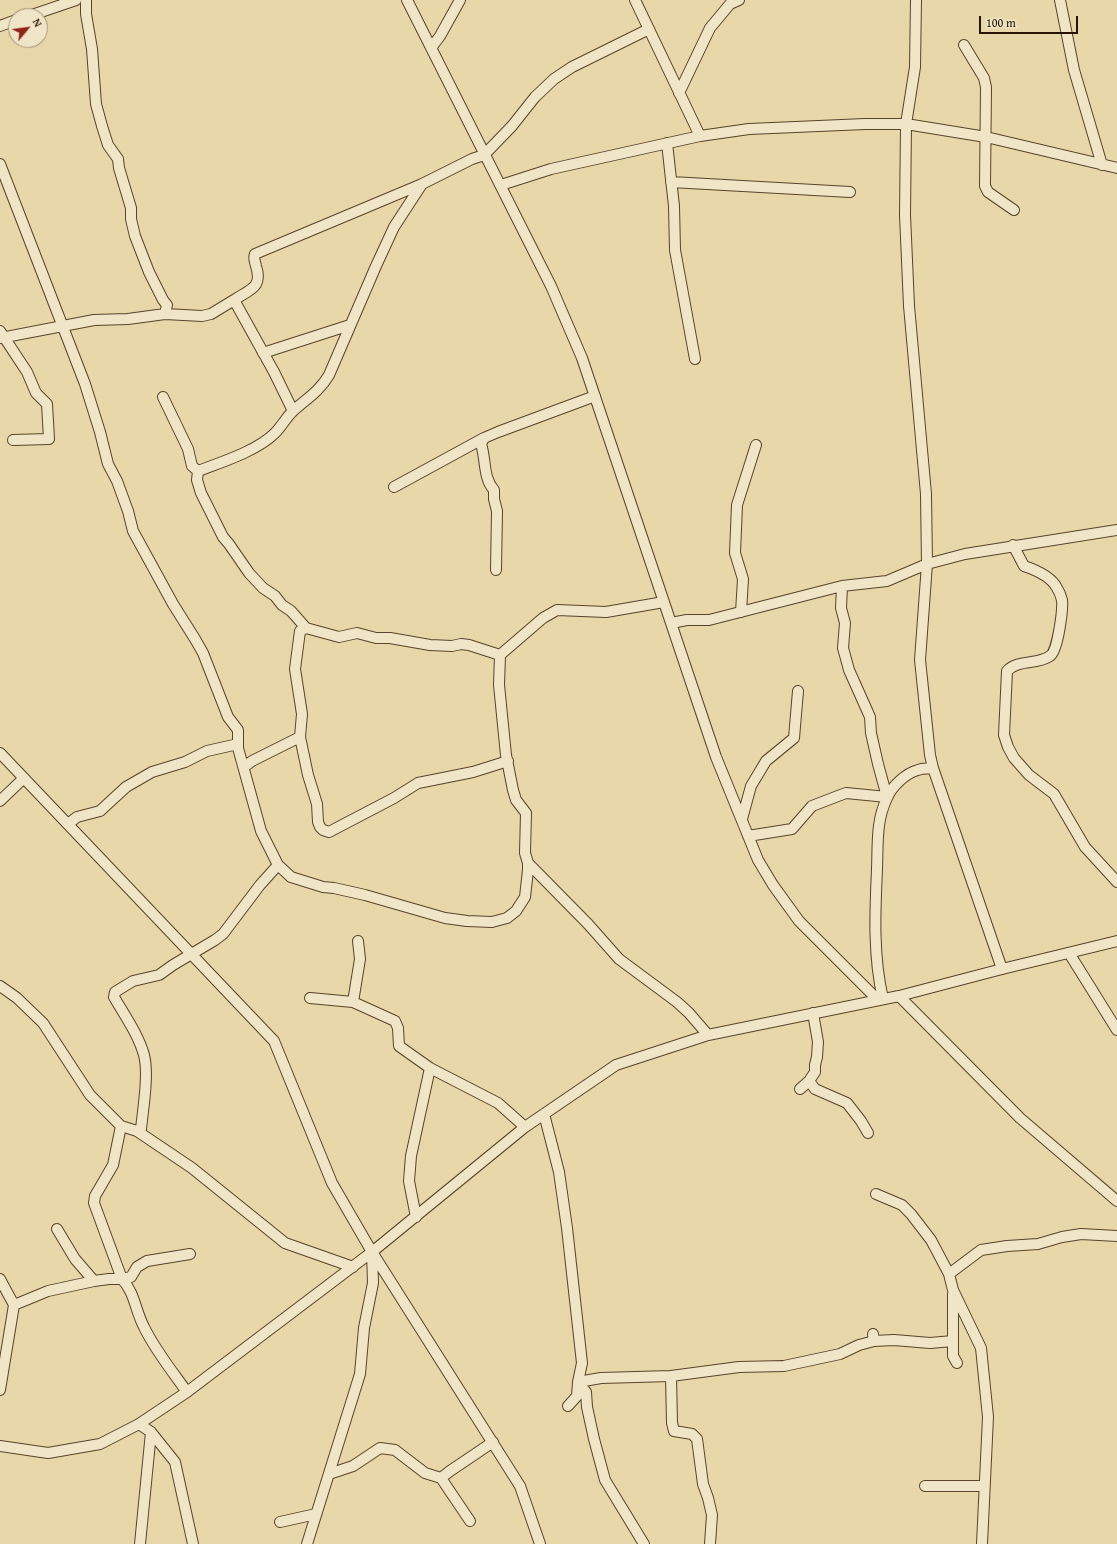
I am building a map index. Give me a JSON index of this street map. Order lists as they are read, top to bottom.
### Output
{
  "scale_bar": "100 m",
  "north": "top right"
}
